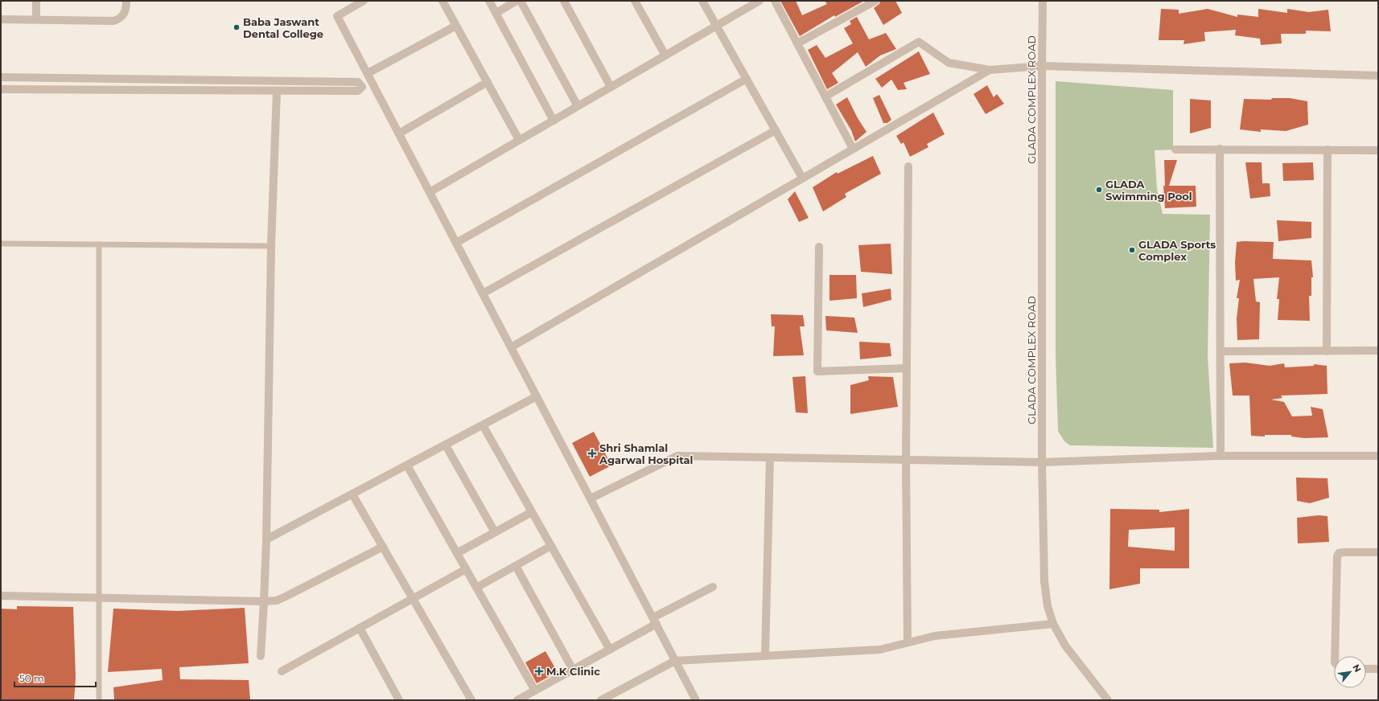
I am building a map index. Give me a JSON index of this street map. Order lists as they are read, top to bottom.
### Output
{
  "streets": {
    "street": ["GLADA COMPLEX ROAD"]
  },
  "places": {
    "other": ["Baba Jaswant Dental College", "GLADA Swimming Pool", "GLADA Sports Complex"],
    "health": ["Shri Shamlal Agarwal Hospital", "M.K Clinic"]
  },
  "scale_bar": "50 m",
  "north": "top right"
}
